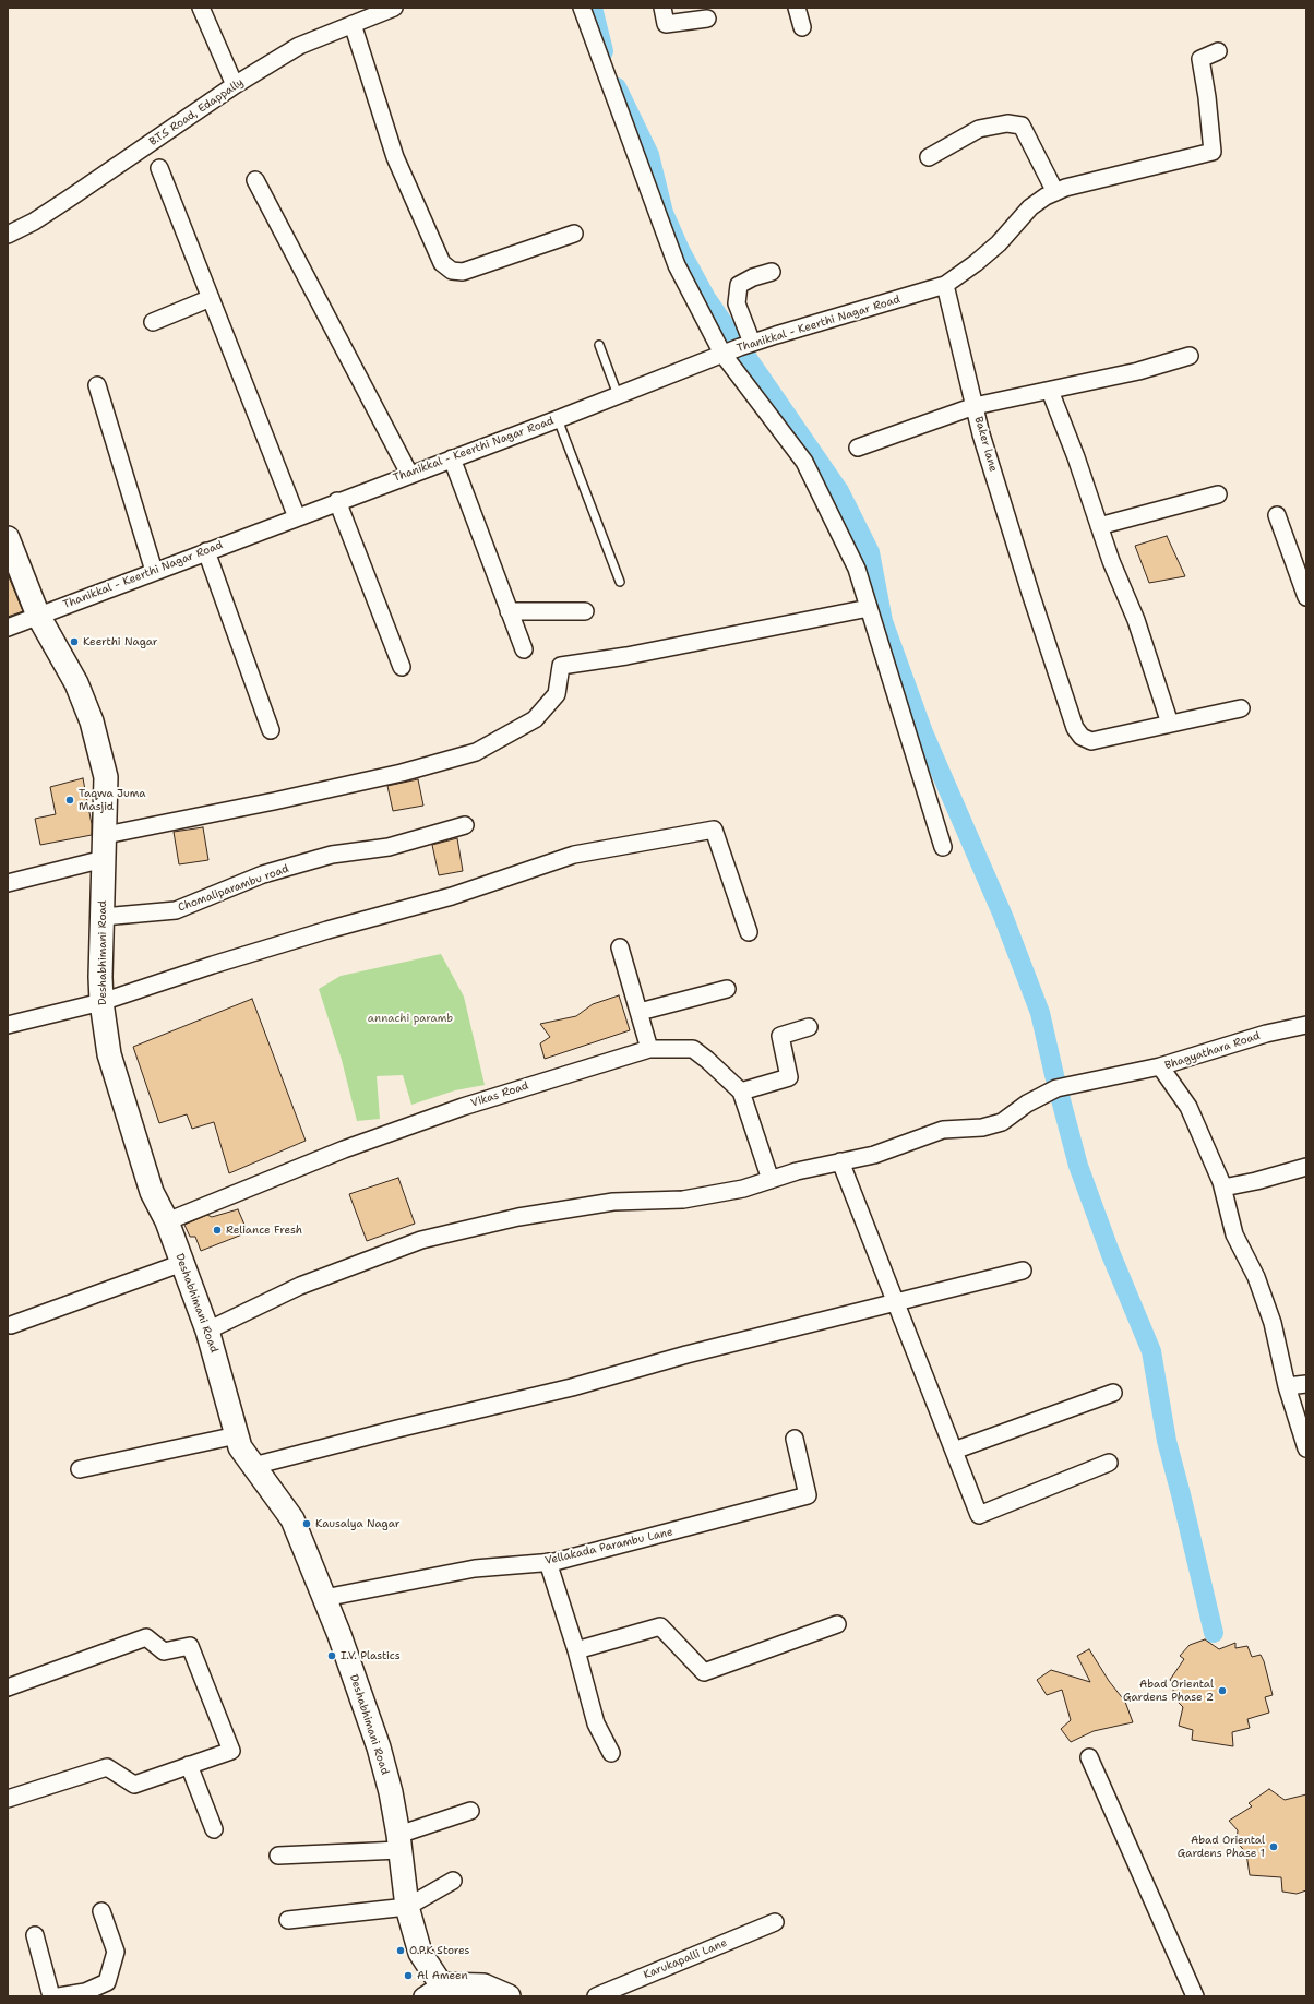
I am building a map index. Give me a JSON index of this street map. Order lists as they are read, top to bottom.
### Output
{
  "streets": {
    "street": [
      "B.T.S Road, Edappally",
      "Thanikkal - Keerthi Nagar Road",
      "Baker lane",
      "Chomaliparambu road",
      "Deshabhimani Road",
      "Bhagyathara Road",
      "Vikas Road",
      "Vellakada Parambu Lane",
      "Karukapalli Lane"
    ]
  },
  "crossings": [
    ["Thanikkal - Keerthi Nagar Road", "Baker lane"],
    ["Thanikkal - Keerthi Nagar Road", "Deshabhimani Road"],
    ["Chomaliparambu road", "Deshabhimani Road"],
    ["Deshabhimani Road", "Vikas Road"],
    ["Deshabhimani Road", "Vellakada Parambu Lane"]
  ],
  "parks": ["annachi paramb"],
  "places": [
    "Keerthi Nagar",
    "Taqwa Juma Masjid",
    "Reliance Fresh",
    "Kausalya Nagar",
    "I.V. Plastics",
    "Abad Oriental Gardens Phase 2",
    "Abad Oriental Gardens Phase 1",
    "O.P.K Stores",
    "Al Ameen"
  ]
}
